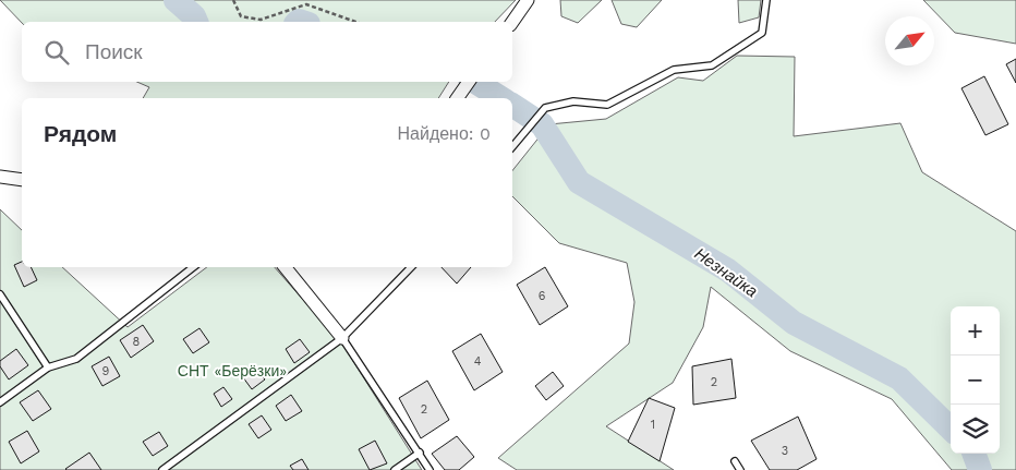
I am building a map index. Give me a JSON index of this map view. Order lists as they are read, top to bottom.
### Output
{
  "water": ["Незнайка"],
  "parks": ["СНТ «Берёзки»"],
  "house_numbers": [
    "6",
    "8",
    "4",
    "9",
    "2",
    "2",
    "1",
    "3"
  ],
  "north": "top right",
  "page": {
    "search": "Поиск",
    "heading": ["Рядом", "Найдено: 0"],
    "map_buttons": ["+", "−"]
  }
}
